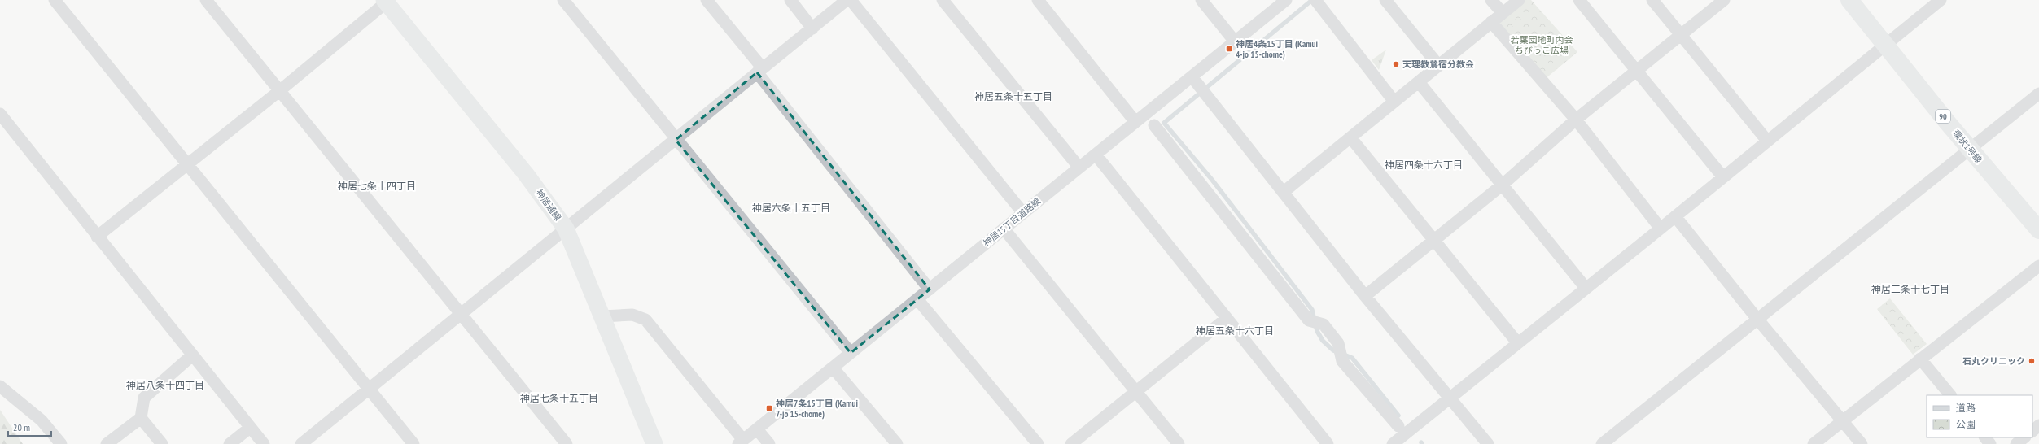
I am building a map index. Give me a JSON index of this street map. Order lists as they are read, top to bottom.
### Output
{
  "streets": {
    "main road": ["90", "環状1号線"],
    "street": ["神居通線", "神居15丁目道路線"]
  },
  "districts": [
    "神居五条十五丁目",
    "神居四条十六丁目",
    "神居七条十四丁目",
    "神居六条十五丁目",
    "神居三条十七丁目",
    "神居五条十六丁目",
    "神居八条十四丁目",
    "神居七条十五丁目"
  ],
  "parks": ["若葉団地町内会 ちびっこ広場"],
  "places": {
    "transit": ["神居4条15丁目 (Kamui 4-jo 15-chome)", "神居7条15丁目 (Kamui 7-jo 15-chome)"],
    "other": ["天理教鶯宿分教会", "石丸クリニック"]
  },
  "legend": ["道路", "公園"],
  "scale_bar": "20 m"
}
